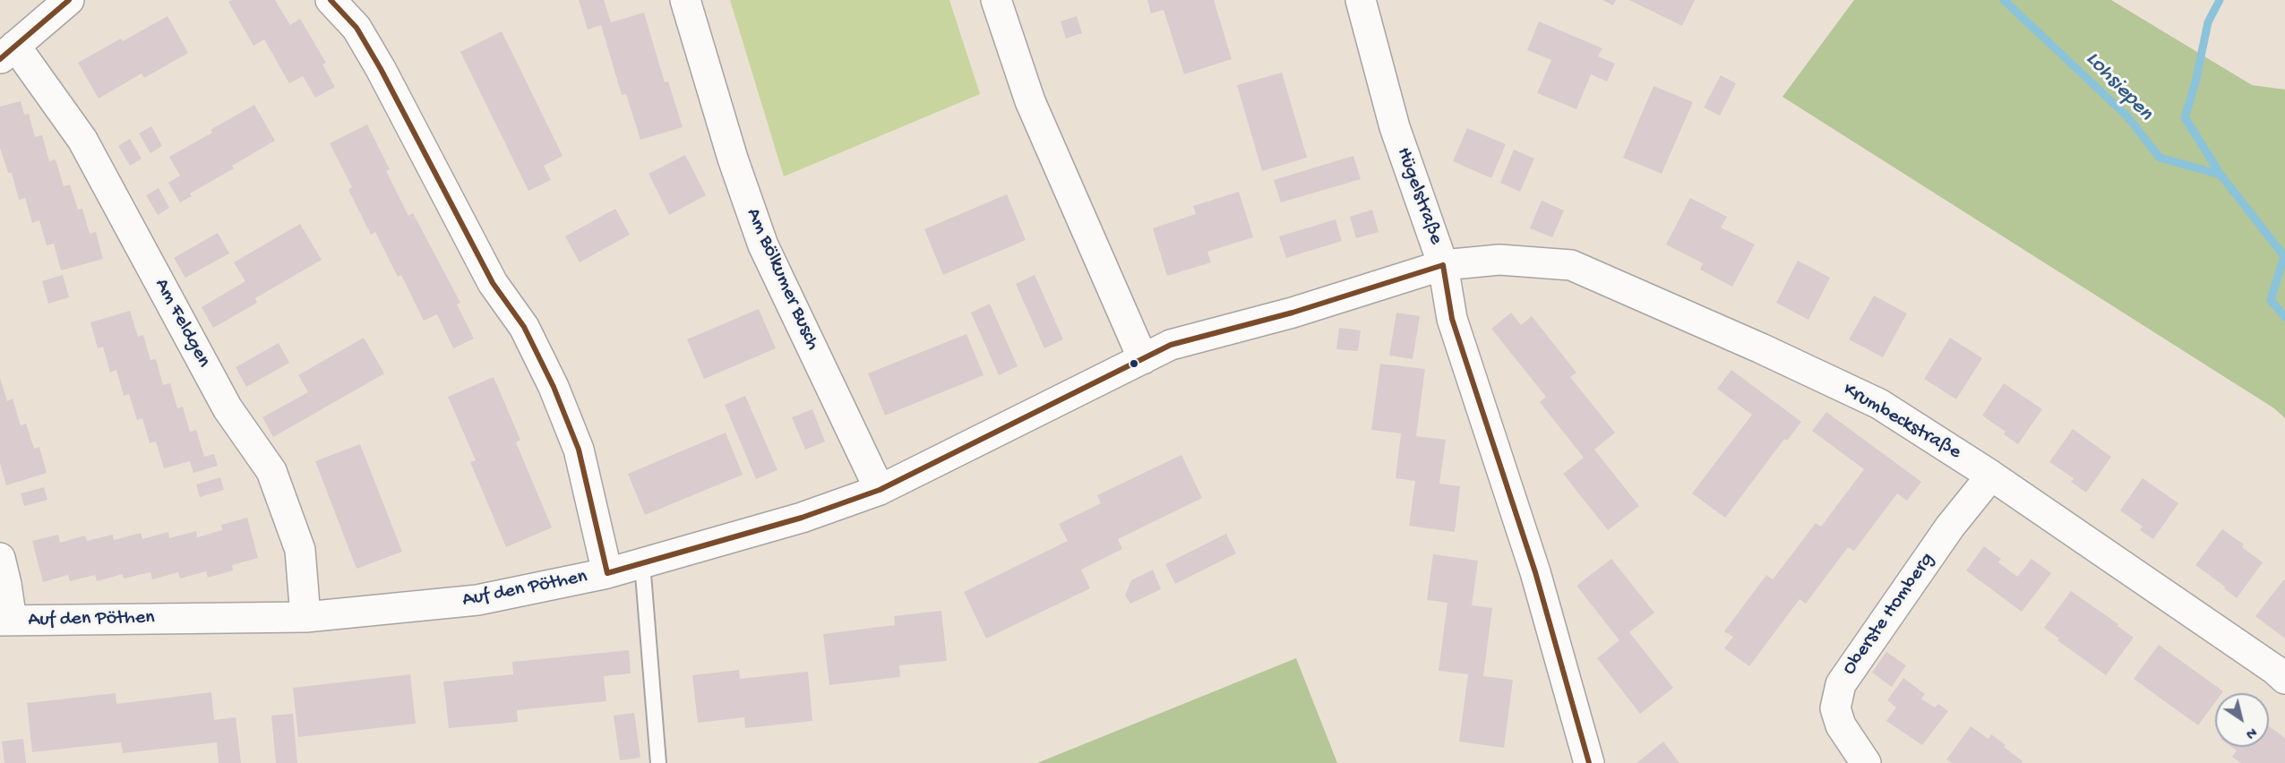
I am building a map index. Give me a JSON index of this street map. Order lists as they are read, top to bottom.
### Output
{
  "streets": {
    "street": [
      "Hügelstraße",
      "Am Bölkumer Busch",
      "Am Feldgen",
      "Krumbeckstraße",
      "Auf den Pöthen",
      "Oberste Homberg"
    ]
  },
  "crossings": [
    ["Hügelstraße", "Krumbeckstraße"],
    ["Hügelstraße", "Auf den Pöthen"],
    ["Am Bölkumer Busch", "Auf den Pöthen"],
    ["Am Feldgen", "Auf den Pöthen"],
    ["Krumbeckstraße", "Auf den Pöthen"],
    ["Krumbeckstraße", "Oberste Homberg"]
  ],
  "water": ["Lohsiepen"],
  "north": "bottom right"
}
